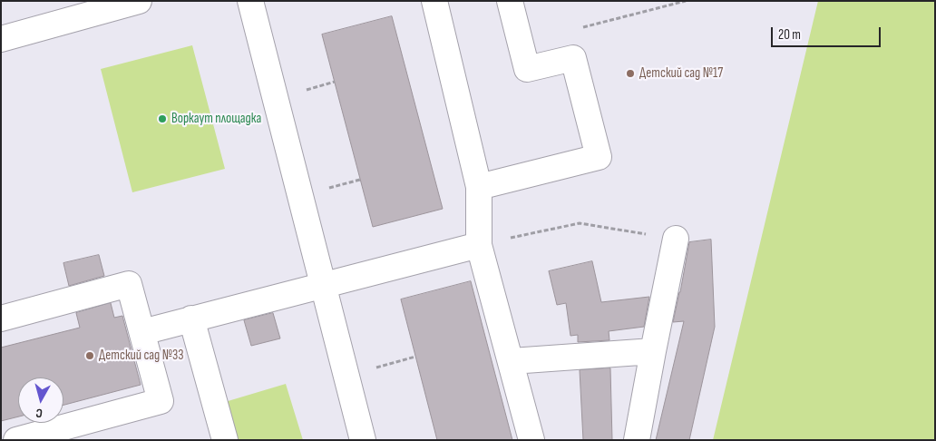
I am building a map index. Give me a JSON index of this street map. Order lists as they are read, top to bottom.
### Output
{
  "places": ["Детский сад №17", "Воркаут площадка", "Детский сад №33"],
  "scale_bar": "20 m",
  "north": "bottom"
}
